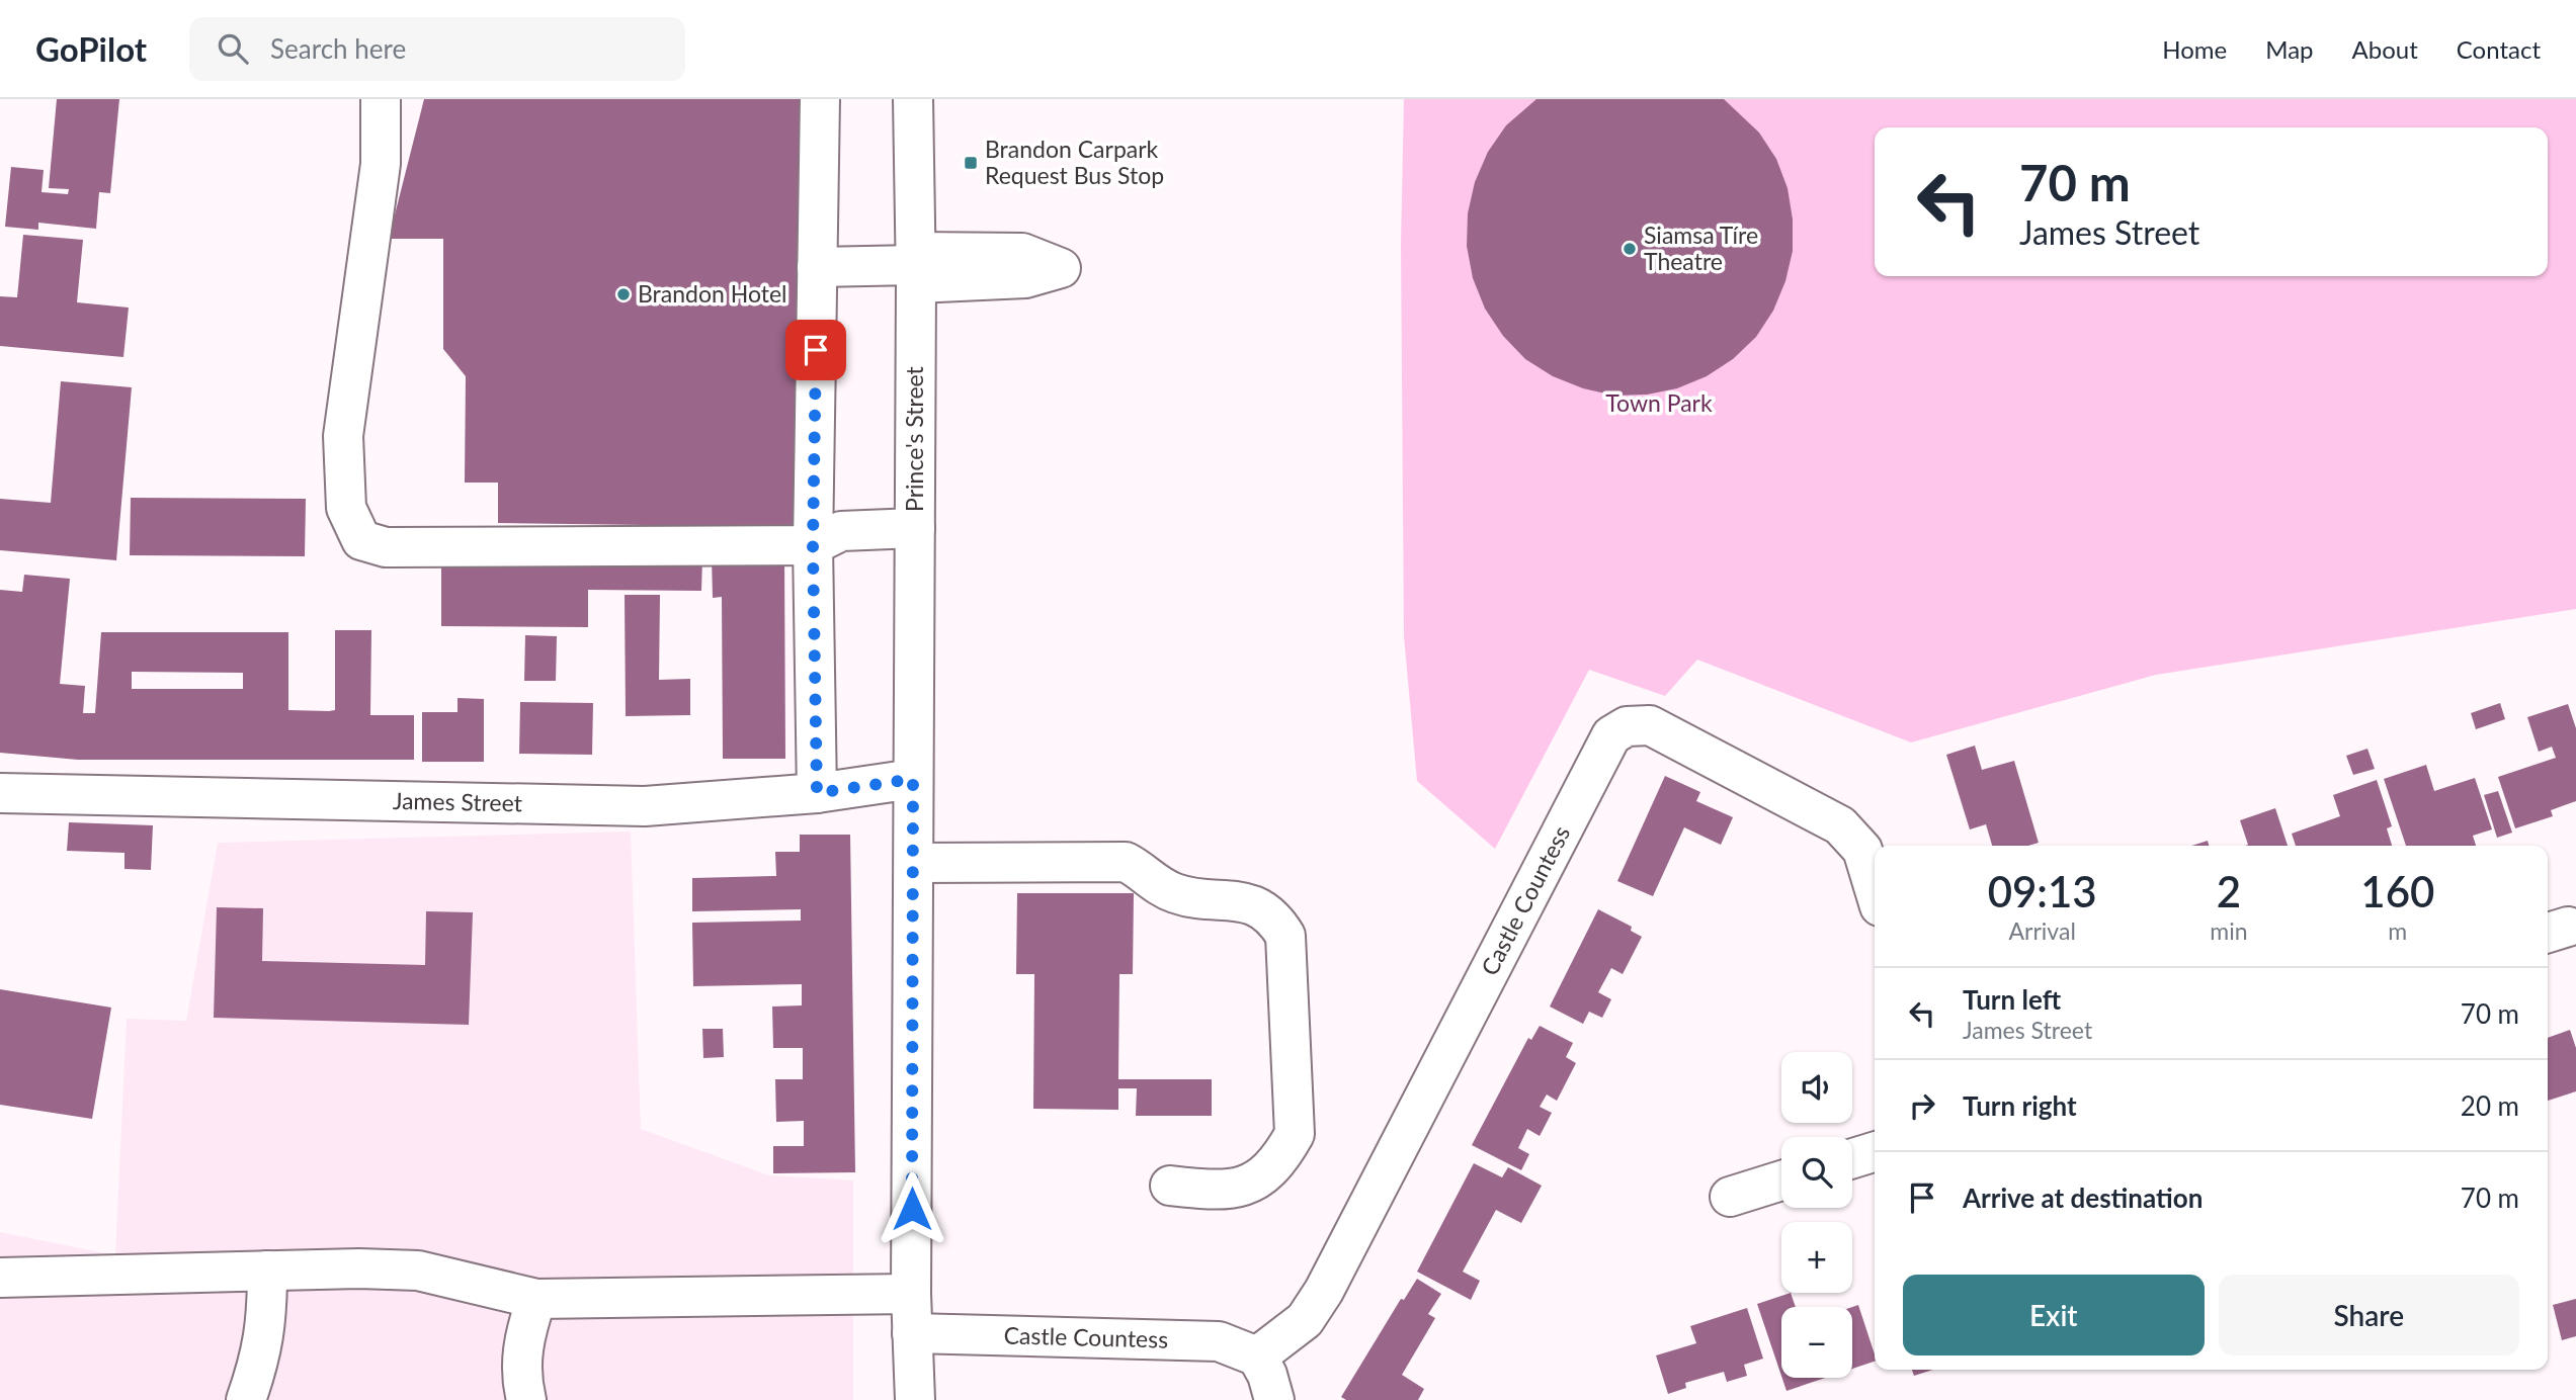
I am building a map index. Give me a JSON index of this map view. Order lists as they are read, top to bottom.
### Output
{
  "streets": {
    "street": ["Prince's Street", "James Street", "Castle Countess"]
  },
  "crossings": [
    ["Prince's Street", "James Street"],
    ["Prince's Street", "Castle Countess"]
  ],
  "parks": ["Town Park"],
  "places": {
    "transit": ["Brandon Carpark Request Bus Stop"],
    "other": ["Siamsa Tíre Theatre", "Brandon Hotel"]
  },
  "page": {
    "header": "GoPilot",
    "search": "Search here",
    "nav": [
      "Home",
      "Map",
      "About",
      "Contact"
    ],
    "turn": ["70 m", "James Street"],
    "eta": [
      "09:13",
      "Arrival",
      "2",
      "min",
      "160",
      "m"
    ],
    "list": [
      {
        "name": "Turn left",
        "note": "James Street",
        "value": "70 m"
      },
      {
        "name": "Turn right",
        "value": "20 m"
      },
      {
        "name": "Arrive at destination",
        "value": "70 m"
      }
    ],
    "map_buttons": ["+", "−"],
    "buttons": ["Exit", "Share"]
  }
}
